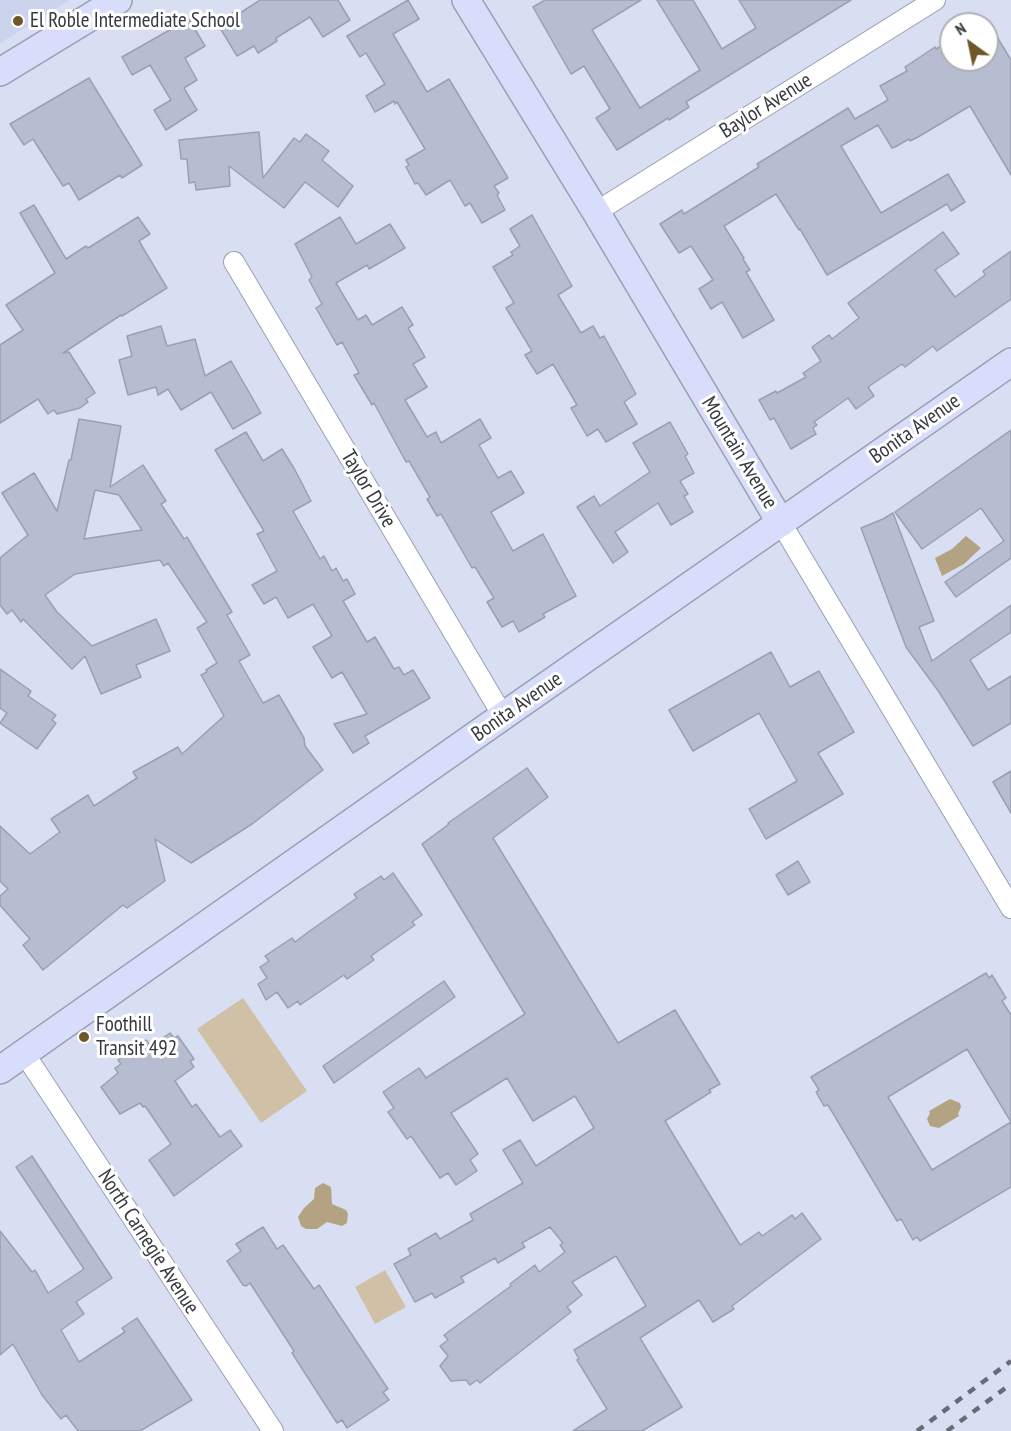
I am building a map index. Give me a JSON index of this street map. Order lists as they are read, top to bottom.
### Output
{
  "streets": {
    "main road": ["Bonita Avenue", "Mountain Avenue"],
    "street": ["Baylor Avenue", "Taylor Drive", "North Carnegie Avenue"]
  },
  "crossings": [
    ["Baylor Avenue", "Mountain Avenue"],
    ["Bonita Avenue", "Mountain Avenue"],
    ["Bonita Avenue", "Taylor Drive"],
    ["Bonita Avenue", "North Carnegie Avenue"]
  ],
  "places": ["El Roble Intermediate School", "Foothill Transit 492"],
  "north": "top left"
}
